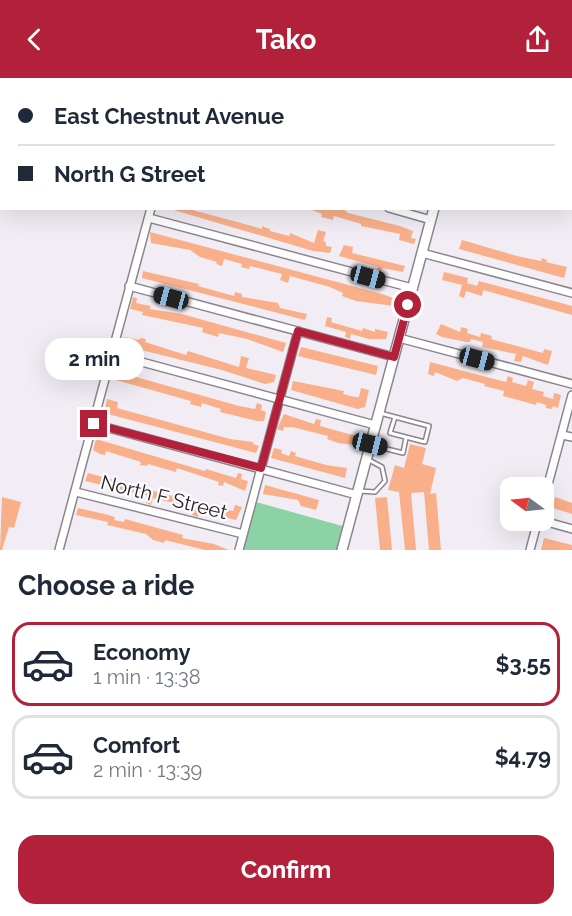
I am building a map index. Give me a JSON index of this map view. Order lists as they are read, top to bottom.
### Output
{
  "streets": {
    "street": ["North F Street"]
  },
  "north": "left",
  "page": {
    "header": "Tako",
    "banner": ["East Chestnut Avenue", "North G Street"],
    "bubble": "2 min",
    "heading": "Choose a ride",
    "list": [
      {
        "name": "Economy",
        "note": "1 min · 13:38",
        "value": "$3.55"
      },
      {
        "name": "Comfort",
        "note": "2 min · 13:39",
        "value": "$4.79"
      }
    ],
    "buttons": "Confirm"
  }
}
